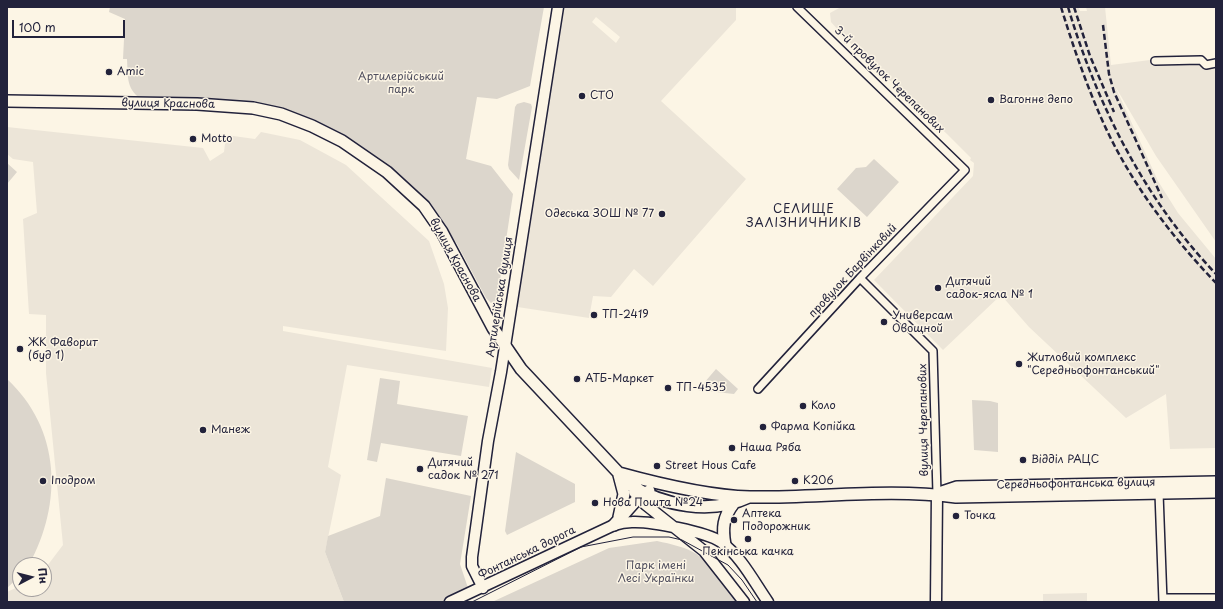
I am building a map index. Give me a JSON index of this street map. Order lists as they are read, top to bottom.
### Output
{
  "streets": {
    "main road": ["вулиця Краснова", "Середньофонтанська вулиця"],
    "street": [
      "3-й провулок Черепанових",
      "провулок Барвінковий",
      "Артилерійська вулиця",
      "вулиця Черепанових",
      "Фонтанська дорога"
    ]
  },
  "crossings": [
    ["3-й провулок Черепанових", "провулок Барвінковий"],
    ["вулиця Краснова", "Артилерійська вулиця"],
    ["вулиця Краснова", "Середньофонтанська вулиця"],
    ["провулок Барвінковий", "вулиця Черепанових"],
    ["Артилерійська вулиця", "Фонтанська дорога"],
    ["вулиця Черепанових", "Середньофонтанська вулиця"]
  ],
  "districts": ["СЕЛИЩЕ ЗАЛІЗНИЧНИКІВ"],
  "parks": ["Артилерійський парк", "Парк імені Лесі Українки"],
  "places": [
    "Amic",
    "СТО",
    "Вагонне депо",
    "Motto",
    "Одеська ЗОШ № 77",
    "Дитячий садок-ясла № 1",
    "ТП-2419",
    "Универсам Овощной",
    "ЖК Фаворит (буд 1)",
    "Житловий комплекс \"Середньофонтанський\"",
    "АТБ-Маркет",
    "ТП-4535",
    "Коло",
    "Фарма Копійка",
    "Манеж",
    "Наша Ряба",
    "Відділ РАЦС",
    "Street Hous Cafe",
    "Дитячий садок № 271",
    "Іподром",
    "К206",
    "Нова Пошта №24",
    "Точка",
    "Аптека Подорожник",
    "Пекінська качка"
  ],
  "scale_bar": "100 m",
  "north": "right"
}
